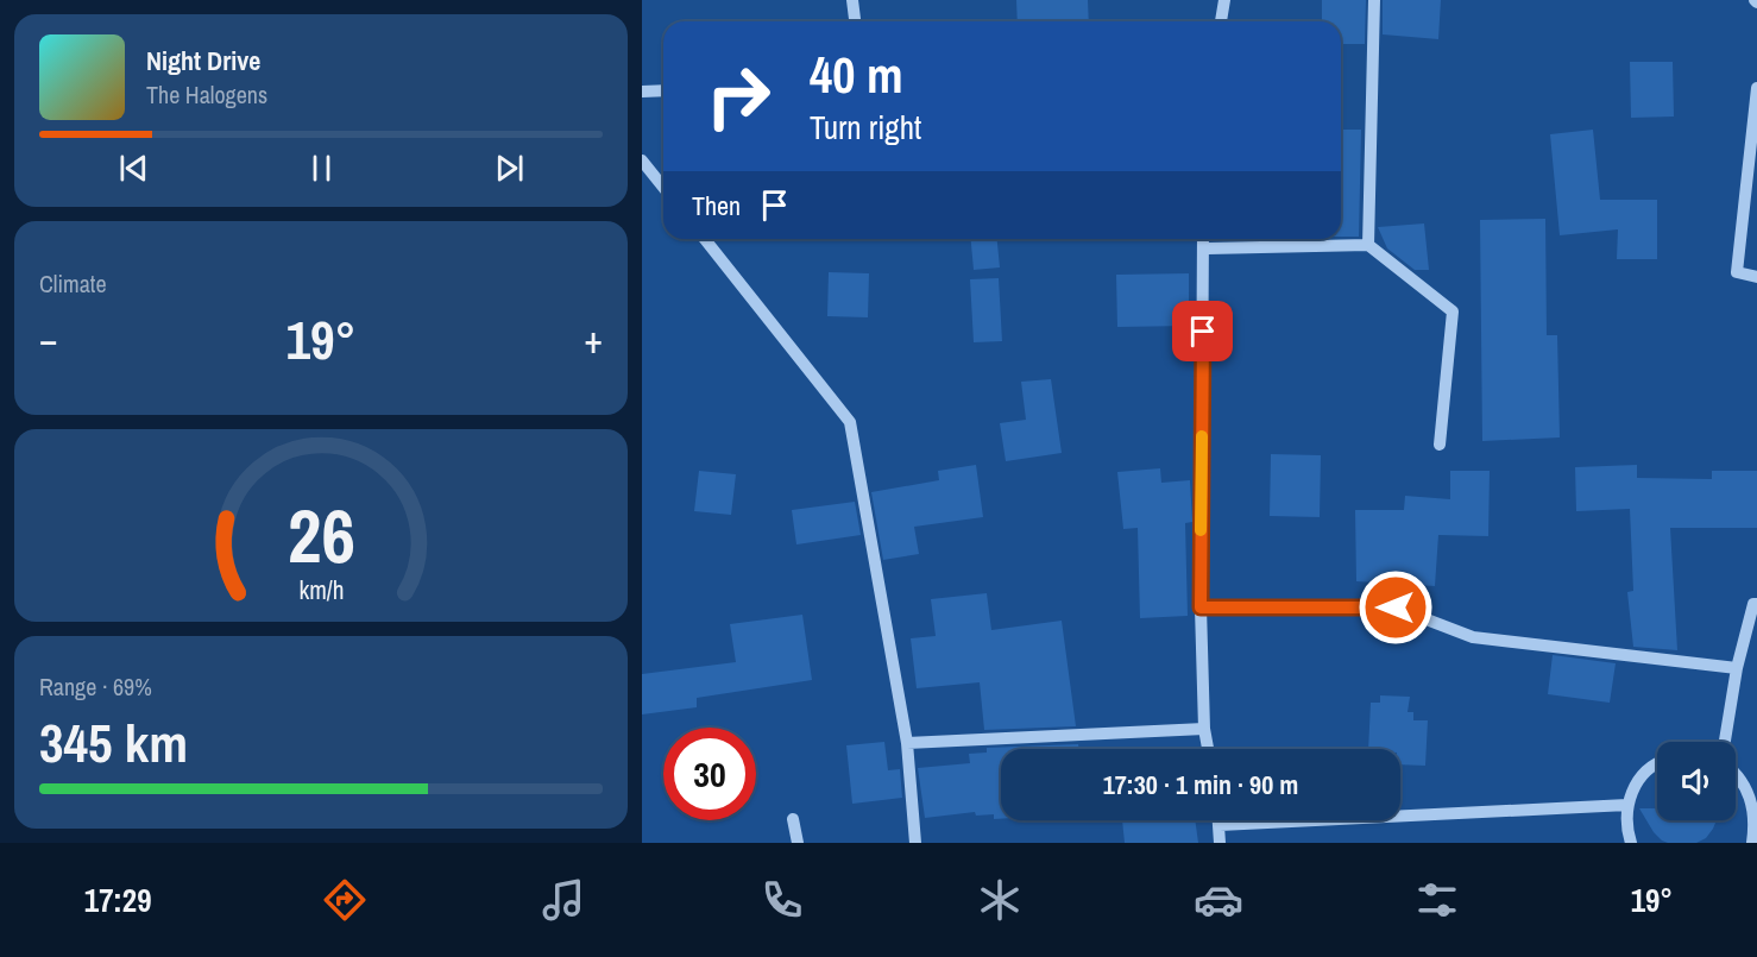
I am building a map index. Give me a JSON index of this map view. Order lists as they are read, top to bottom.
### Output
{
  "page": {
    "turn": ["40 m", "Turn right"],
    "song": ["Night Drive", "The Halogens"],
    "then": "Then",
    "tile": [
      "Climate",
      ["Range · 69%", "345 km"]
    ],
    "heat": ["−", "19°", "+"],
    "limit": "30",
    "trip": "17:30 · 1 min · 90 m",
    "tabs": ["17:29", "19°"],
    "gauge": ["26", "km/h"]
  }
}
